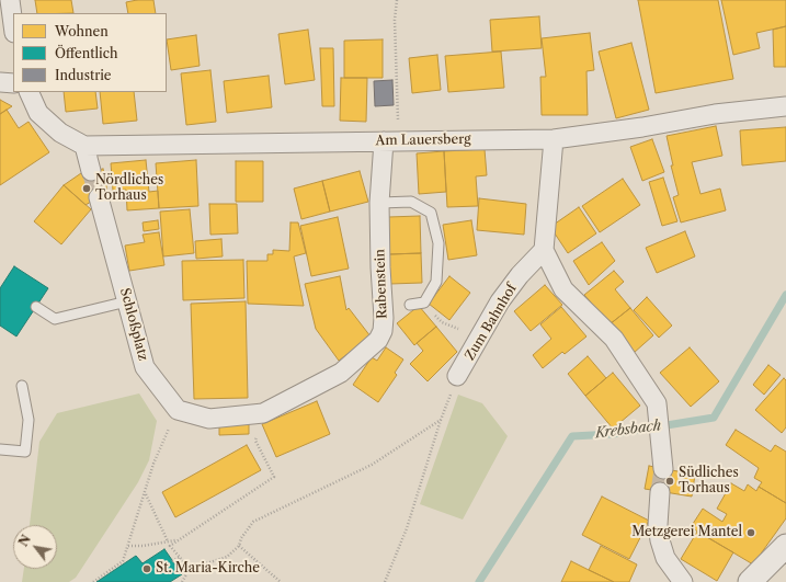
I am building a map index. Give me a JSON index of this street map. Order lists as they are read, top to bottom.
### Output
{
  "streets": {
    "street": [
      "Am Lauersberg",
      "Rabenstein",
      "Zum Bahnhof",
      "Schloßplatz"
    ]
  },
  "crossings": [
    ["Am Lauersberg", "Rabenstein"]
  ],
  "water": ["Krebsbach"],
  "places": [
    "Nördliches Torhaus",
    "Südliches Torhaus",
    "Metzgerei Mantel",
    "St. Maria-Kirche"
  ],
  "legend": ["Wohnen", "Öffentlich", "Industrie"],
  "north": "top left"
}
